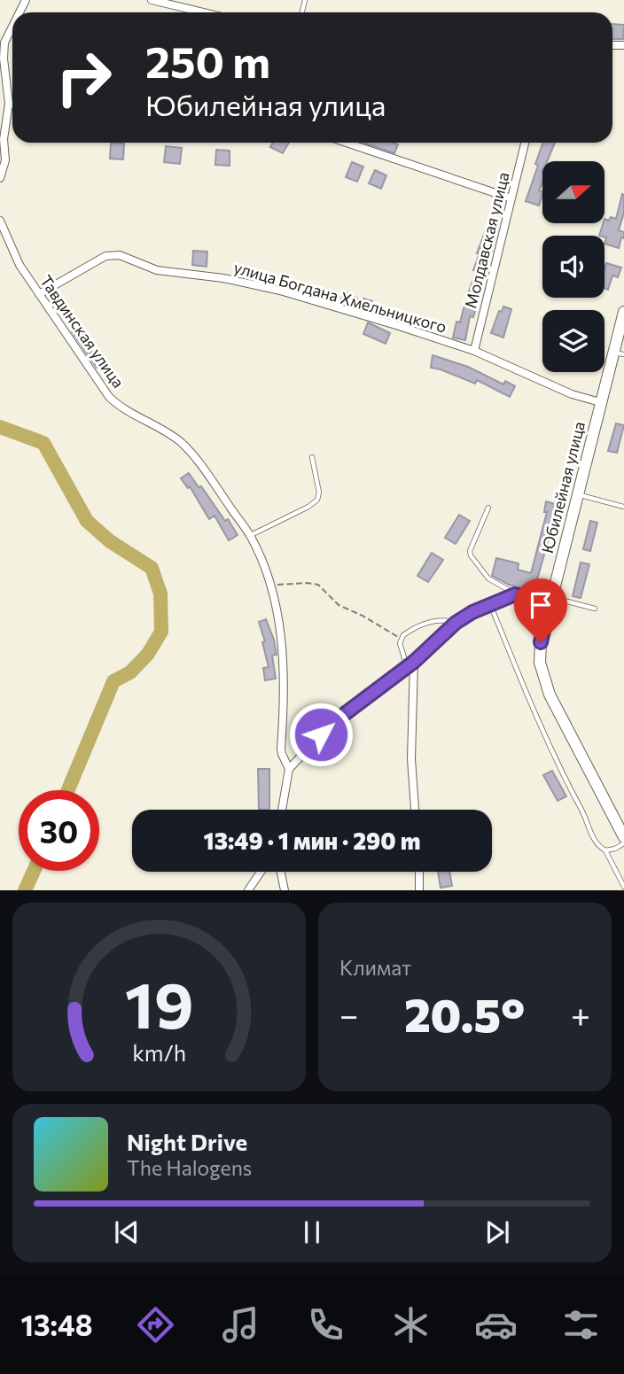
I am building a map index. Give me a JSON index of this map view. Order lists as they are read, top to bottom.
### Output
{
  "streets": {
    "street": [
      "Молдавская улица",
      "улица Богдана Хмельницкого",
      "Тавдинская улица",
      "Юбилейная улица"
    ]
  },
  "crossings": [
    ["Молдавская улица", "улица Богдана Хмельницкого"],
    ["улица Богдана Хмельницкого", "Тавдинская улица"],
    ["улица Богдана Хмельницкого", "Юбилейная улица"]
  ],
  "north": "right",
  "page": {
    "turn": ["250 m", "Юбилейная улица"],
    "limit": "30",
    "trip": "13:49 · 1 мин · 290 m",
    "tile": "Климат",
    "heat": ["−", "20.5°", "+"],
    "song": ["Night Drive", "The Halogens"],
    "tabs": "13:48",
    "gauge": ["19", "km/h"]
  }
}
